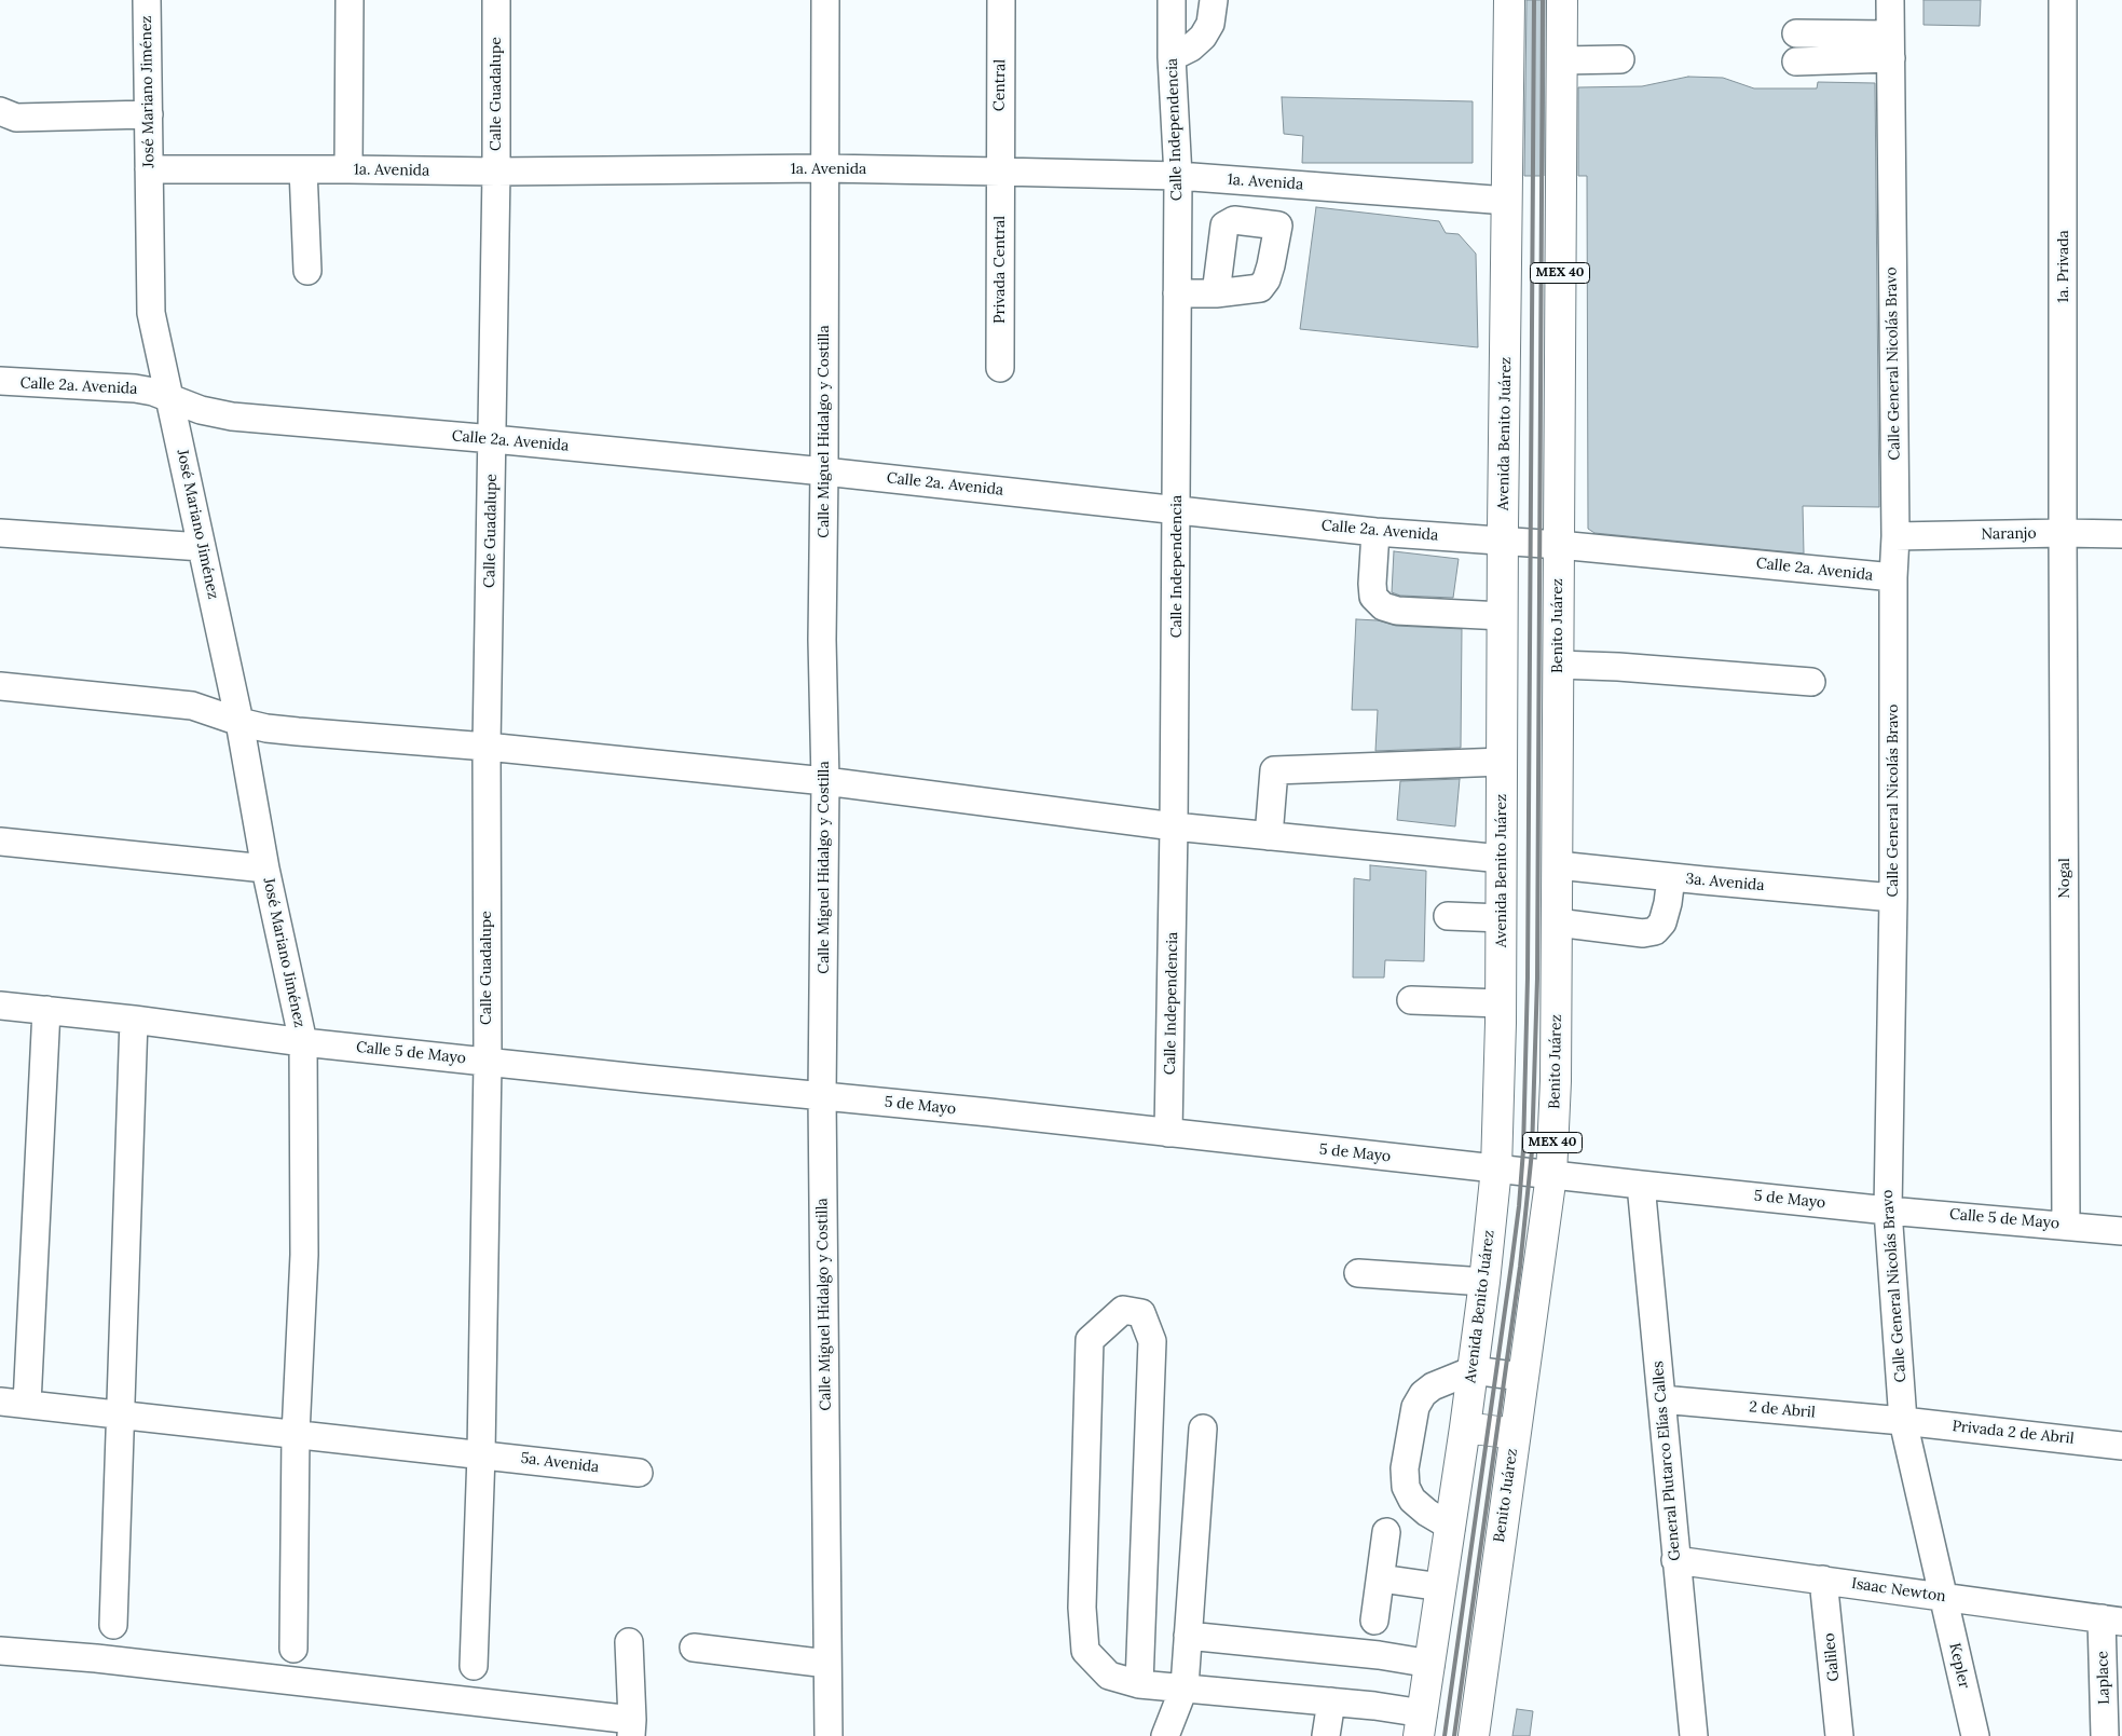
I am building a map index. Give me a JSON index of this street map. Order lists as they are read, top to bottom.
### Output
{
  "streets": {
    "main road": ["MEX 40", "Avenida Benito Juárez", "Benito Juárez"],
    "street": [
      "Central",
      "José Mariano Jiménez",
      "Calle Guadalupe",
      "Calle Independencia",
      "1a. Avenida",
      "1a. Privada",
      "Privada Central",
      "Calle General Nicolás Bravo",
      "Calle 2a. Avenida",
      "Calle Miguel Hidalgo y Costilla",
      "Naranjo",
      "Nogal",
      "3a. Avenida",
      "Calle 5 de Mayo",
      "5 de Mayo",
      "2 de Abril",
      "Privada 2 de Abril",
      "General Plutarco Elías Calles",
      "5a. Avenida",
      "Isaac Newton",
      "Galileo",
      "Kepler",
      "Laplace"
    ]
  },
  "crossings": [
    ["Central", "1a. Avenida"],
    ["Central", "Privada Central"],
    ["José Mariano Jiménez", "1a. Avenida"],
    ["José Mariano Jiménez", "Calle 2a. Avenida"],
    ["José Mariano Jiménez", "Calle 5 de Mayo"],
    ["José Mariano Jiménez", "5a. Avenida"],
    ["Calle Guadalupe", "1a. Avenida"],
    ["Calle Guadalupe", "Calle 2a. Avenida"],
    ["Calle Guadalupe", "Calle 5 de Mayo"],
    ["Calle Guadalupe", "5a. Avenida"],
    ["Calle Independencia", "1a. Avenida"],
    ["Calle Independencia", "Calle 2a. Avenida"],
    ["Calle Independencia", "5 de Mayo"],
    ["1a. Avenida", "Privada Central"],
    ["1a. Avenida", "Calle Miguel Hidalgo y Costilla"],
    ["1a. Avenida", "Avenida Benito Juárez"],
    ["1a. Privada", "Naranjo"],
    ["1a. Privada", "Nogal"],
    ["MEX 40", "Calle 2a. Avenida"],
    ["MEX 40", "Benito Juárez"],
    ["Calle General Nicolás Bravo", "Calle 2a. Avenida"],
    ["Calle General Nicolás Bravo", "Naranjo"],
    ["Calle General Nicolás Bravo", "3a. Avenida"],
    ["Calle General Nicolás Bravo", "Calle 5 de Mayo"],
    ["Calle General Nicolás Bravo", "5 de Mayo"],
    ["Calle General Nicolás Bravo", "2 de Abril"],
    ["Calle General Nicolás Bravo", "Privada 2 de Abril"],
    ["Calle General Nicolás Bravo", "Isaac Newton"],
    ["Calle General Nicolás Bravo", "Kepler"],
    ["Calle 2a. Avenida", "Calle Miguel Hidalgo y Costilla"],
    ["Calle 2a. Avenida", "Avenida Benito Juárez"],
    ["Calle 2a. Avenida", "Benito Juárez"],
    ["Calle Miguel Hidalgo y Costilla", "Calle 5 de Mayo"],
    ["Calle Miguel Hidalgo y Costilla", "5 de Mayo"],
    ["Avenida Benito Juárez", "5 de Mayo"],
    ["Naranjo", "Nogal"],
    ["Benito Juárez", "3a. Avenida"],
    ["Benito Juárez", "5 de Mayo"],
    ["Nogal", "Calle 5 de Mayo"],
    ["Calle 5 de Mayo", "5 de Mayo"],
    ["5 de Mayo", "General Plutarco Elías Calles"],
    ["2 de Abril", "Privada 2 de Abril"],
    ["2 de Abril", "General Plutarco Elías Calles"],
    ["General Plutarco Elías Calles", "Isaac Newton"],
    ["Isaac Newton", "Galileo"],
    ["Isaac Newton", "Kepler"],
    ["Isaac Newton", "Laplace"]
  ]
}
